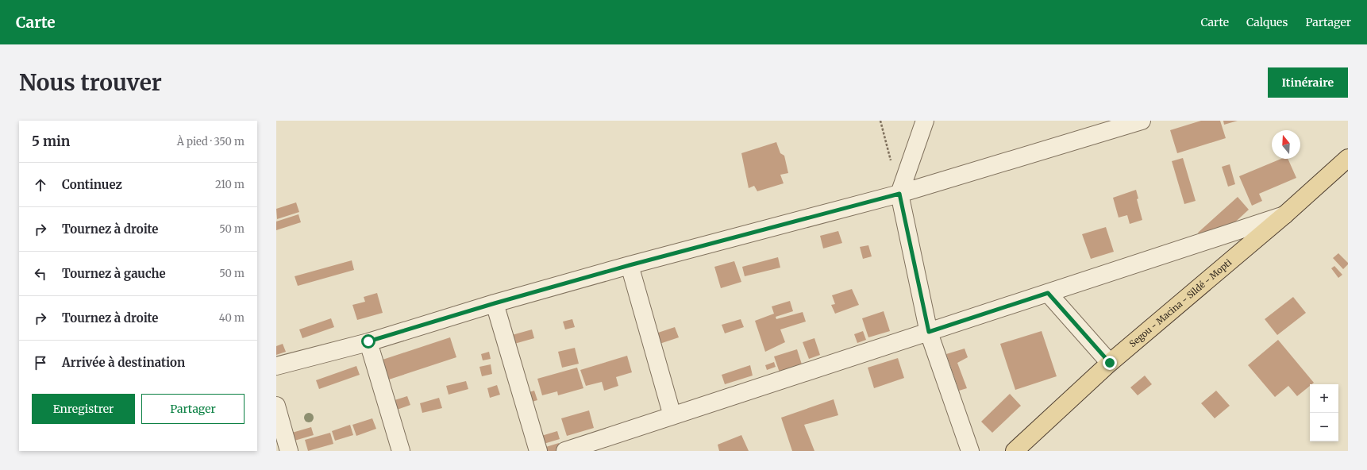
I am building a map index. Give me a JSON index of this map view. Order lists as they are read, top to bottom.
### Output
{
  "streets": {
    "main road": ["Segou - Macina - Sildé - Mopti"]
  },
  "north": "top",
  "page": {
    "header": "Carte",
    "nav": ["Carte", "Calques", "Partager"],
    "buttons": [
      "Itinéraire",
      ["Enregistrer", "Partager"]
    ],
    "title": "Nous trouver",
    "heading": ["5 min", "À pied · 350 m"],
    "list": [
      ["Continuez", "210 m"],
      ["Tournez à droite", "50 m"],
      ["Tournez à gauche", "50 m"],
      ["Tournez à droite", "40 m"],
      "Arrivée à destination"
    ],
    "map_buttons": ["+", "−"]
  }
}
